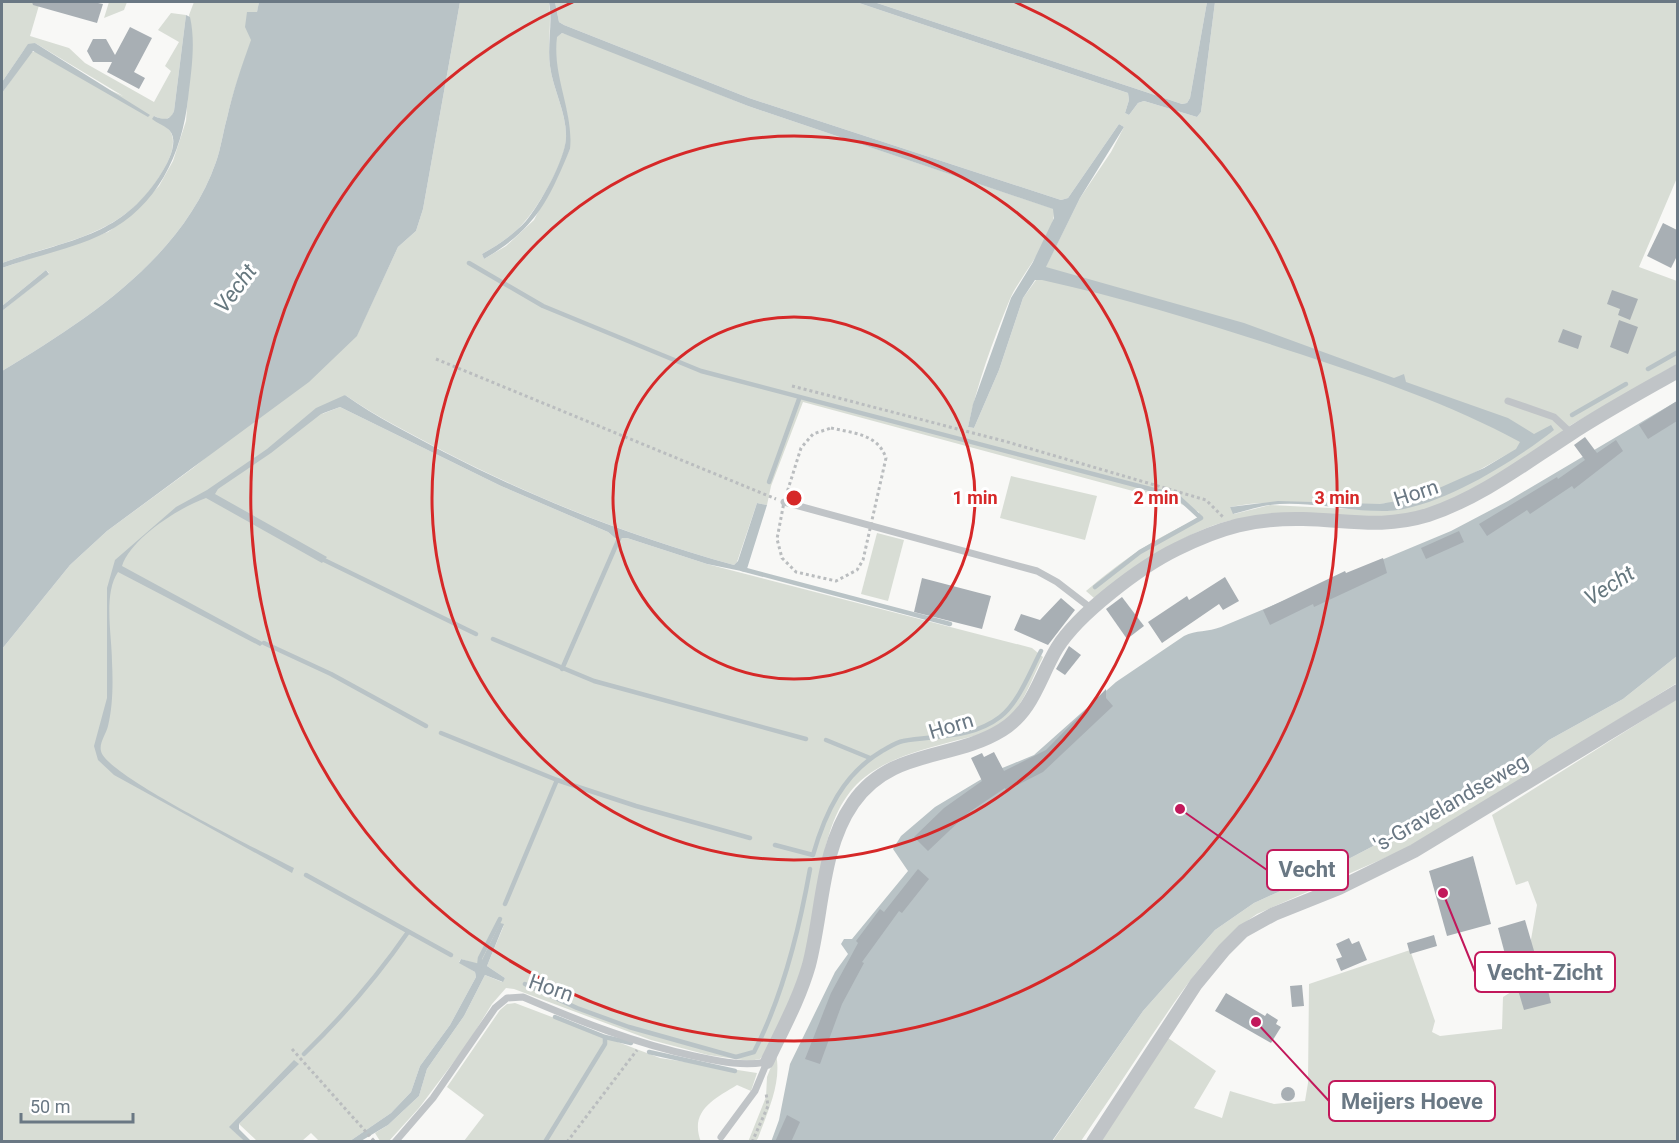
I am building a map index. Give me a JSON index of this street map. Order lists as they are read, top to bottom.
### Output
{
  "streets": {
    "street": ["Horn", "'s-Gravelandseweg"]
  },
  "water": ["Vecht"],
  "places": ["Vecht", "Vecht-Zicht", "Meijers Hoeve"],
  "scale_bar": "50 m",
  "rings": ["1 min", "2 min", "3 min"]
}
